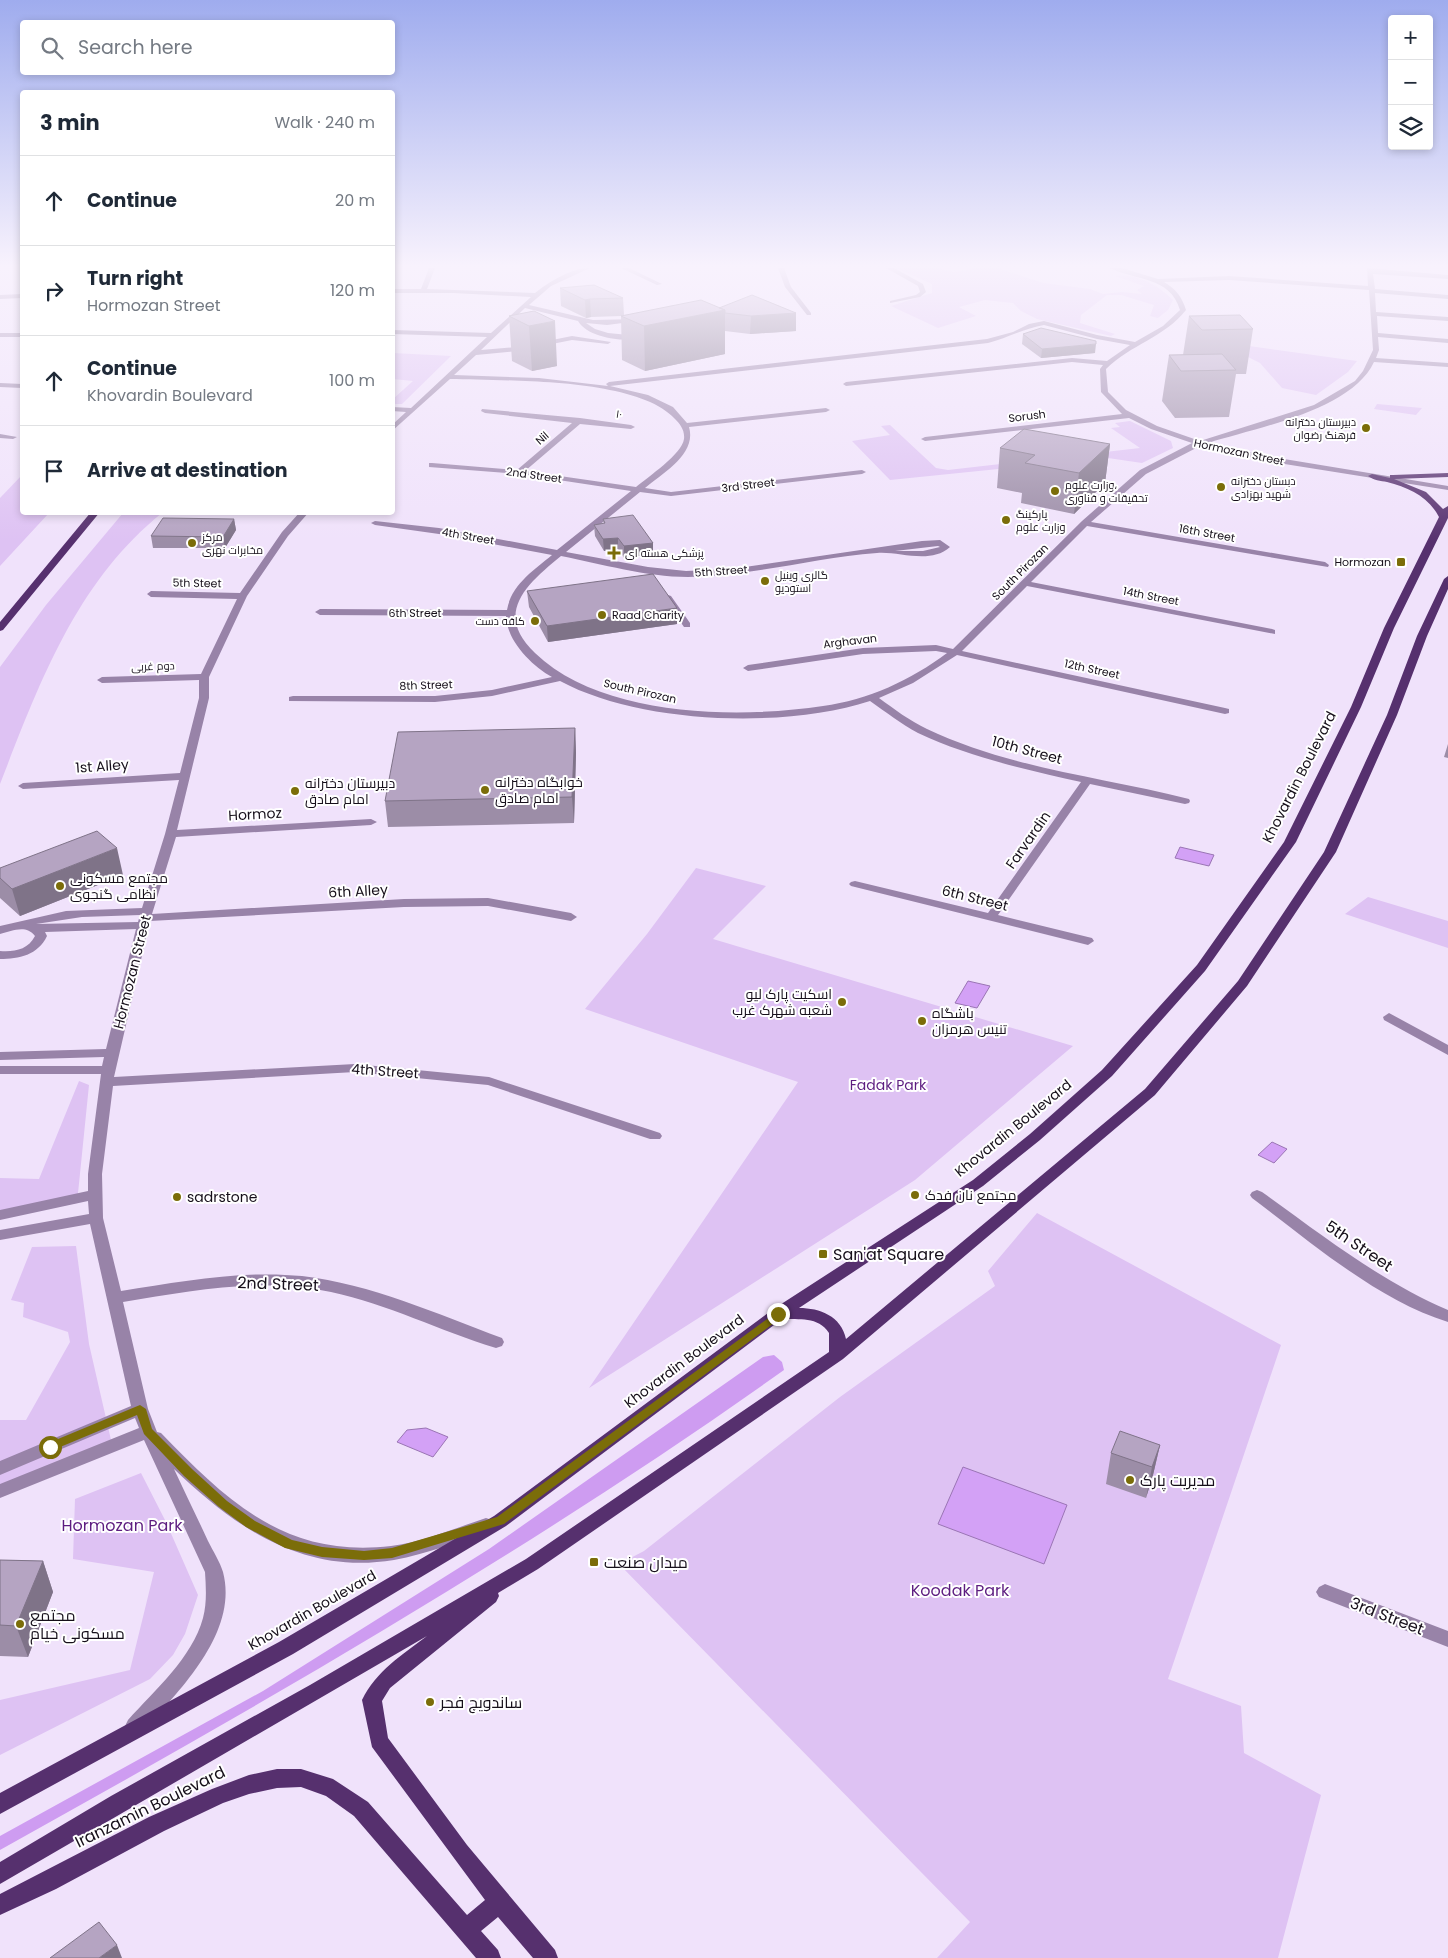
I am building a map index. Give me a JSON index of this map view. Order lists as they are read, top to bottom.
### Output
{
  "streets": {
    "main road": ["Khovardin Boulevard", "Iranzamin Boulevard"],
    "street": [
      "۱۰",
      "Sorush",
      "Nil",
      "Hormozan Street",
      "2nd Street",
      "3rd Street",
      "16th Street",
      "4th Street",
      "5th Street",
      "South Pirozan",
      "5th Steet",
      "14th Street",
      "6th Street",
      "Arghavan",
      "دوم غربی",
      "12th Street",
      "8th Street",
      "10th Street",
      "1st Alley",
      "Hormoz",
      "Farvardin",
      "6th Alley"
    ]
  },
  "crossings": [
    ["۱۰", "Nil"],
    ["Sorush", "Hormozan Street"],
    ["Nil", "2nd Street"],
    ["Hormozan Street", "2nd Street"],
    ["Hormozan Street", "4th Street"],
    ["Hormozan Street", "South Pirozan"],
    ["Hormozan Street", "5th Steet"],
    ["Hormozan Street", "دوم غربی"],
    ["Hormozan Street", "1st Alley"],
    ["Hormozan Street", "Khovardin Boulevard"],
    ["Hormozan Street", "Hormoz"],
    ["Hormozan Street", "6th Alley"],
    ["2nd Street", "3rd Street"],
    ["16th Street", "South Pirozan"],
    ["4th Street", "5th Street"],
    ["South Pirozan", "14th Street"],
    ["South Pirozan", "6th Street"],
    ["South Pirozan", "Arghavan"],
    ["South Pirozan", "12th Street"],
    ["South Pirozan", "8th Street"],
    ["South Pirozan", "10th Street"],
    ["6th Street", "Farvardin"],
    ["Arghavan", "12th Street"],
    ["10th Street", "Farvardin"]
  ],
  "parks": ["Fadak Park", "Hormozan Park", "Koodak Park"],
  "places": {
    "other": [
      "دبیرستان دخترانه فرهنگ رضوان",
      "دبستان دخترانه شهید بهزادی",
      "وزارت علوم، تحقیقات و فناوری",
      "پارکینگ وزارت علوم",
      "مرکز مخابرات نهری",
      "گالری وینیل استودیو",
      "Raad Charity",
      "کافه دست",
      "خوابگاه دخترانه امام صادق",
      "دبیرستان دخترانه امام صادق",
      "مجتمع مسکونی نظامی گنجوی",
      "اسکیت پارک لیو شعبه شهرک غرب",
      "باشگاه تنیس هرمزان",
      "مجتمع نان فدک",
      "sadrstone",
      "مدیریت پارک",
      "مجتمع مسکونی خیام",
      "ساندویچ فجر"
    ],
    "health": ["پزشکی هسته ای"],
    "transit": ["Hormozan", "San'at Square", "میدان صنعت"]
  },
  "page": {
    "map_buttons": ["+", "−"],
    "search": "Search here",
    "heading": ["3 min", "Walk · 240 m"],
    "list": [
      ["Continue", "20 m"],
      ["Turn right", "Hormozan Street", "120 m"],
      ["Continue", "Khovardin Boulevard", "100 m"],
      "Arrive at destination"
    ]
  }
}
